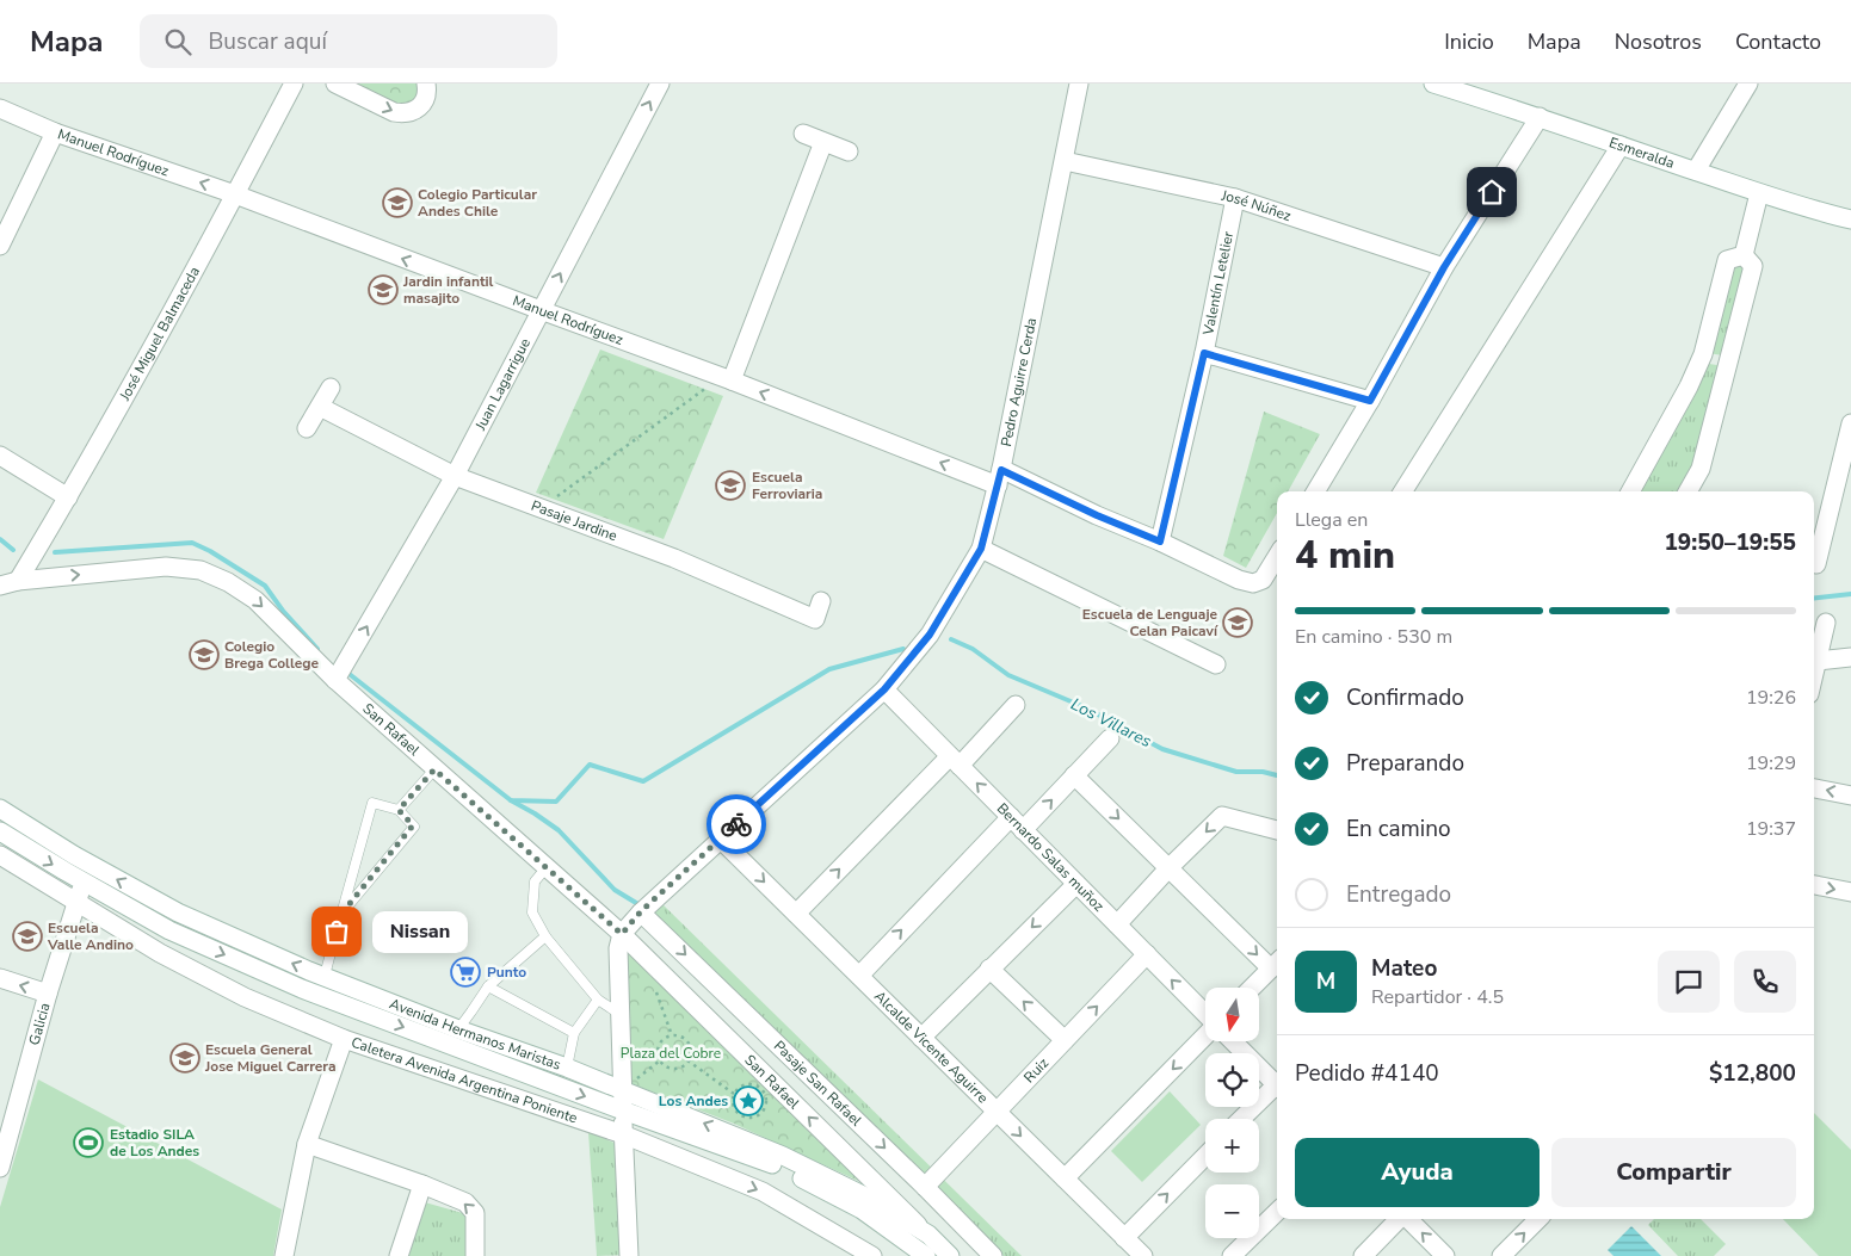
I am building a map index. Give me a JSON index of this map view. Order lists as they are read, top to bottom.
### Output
{
  "streets": {
    "street": [
      "Manuel Rodríguez",
      "Esmeralda",
      "José Núñez",
      "Valentín Letelier",
      "José Miguel Balmaceda",
      "Pedro Aguirre Cerda",
      "Juan Lagarrigue",
      "Pasaje Jardine",
      "San Rafael",
      "Bernardo Salas muñoz",
      "Galicia",
      "Avenida Hermanos Maristas",
      "Alcalde Vicente Aguirre",
      "Ruiz",
      "Caletera Avenida Argentina Poniente",
      "Pasaje San Rafael"
    ]
  },
  "crossings": [
    ["Manuel Rodríguez", "Valentín Letelier"],
    ["Manuel Rodríguez", "José Miguel Balmaceda"],
    ["Manuel Rodríguez", "Pedro Aguirre Cerda"],
    ["Manuel Rodríguez", "Juan Lagarrigue"],
    ["José Núñez", "Valentín Letelier"],
    ["José Núñez", "Pedro Aguirre Cerda"],
    ["José Miguel Balmaceda", "San Rafael"],
    ["Pedro Aguirre Cerda", "San Rafael"],
    ["Pedro Aguirre Cerda", "Bernardo Salas muñoz"],
    ["Pedro Aguirre Cerda", "Alcalde Vicente Aguirre"],
    ["Pedro Aguirre Cerda", "Pasaje San Rafael"],
    ["Juan Lagarrigue", "Pasaje Jardine"],
    ["Juan Lagarrigue", "San Rafael"],
    ["San Rafael", "Avenida Hermanos Maristas"],
    ["Bernardo Salas muñoz", "Ruiz"],
    ["Galicia", "Avenida Hermanos Maristas"],
    ["Galicia", "Caletera Avenida Argentina Poniente"],
    ["Alcalde Vicente Aguirre", "Ruiz"],
    ["Ruiz", "Pasaje San Rafael"]
  ],
  "one_way": ["Manuel Rodríguez", "Juan Lagarrigue", "Pasaje San Rafael"],
  "water": ["Los Villares"],
  "parks": ["Plaza del Cobre"],
  "places": {
    "school or university": [
      "Colegio Particular Andes Chile",
      "Jardin infantil masajito",
      "Escuela Ferroviaria",
      "Escuela de Lenguaje Celan Paicaví",
      "Colegio Brega College",
      "Escuela Valle Andino",
      "Escuela General Jose Miguel Carrera"
    ],
    "other": ["Nissan"],
    "supermarket": ["Punto"],
    "place": ["Los Andes"],
    "sports": ["Estadio SILA de Los Andes"]
  },
  "north": "bottom",
  "page": {
    "header": "Mapa",
    "search": "Buscar aquí",
    "nav": [
      "Inicio",
      "Mapa",
      "Nosotros",
      "Contacto"
    ],
    "heading": ["4 min", "Llega en", "19:50–19:55"],
    "panel": [
      "Mateo",
      "Repartidor · 4.5",
      "Pedido #4140",
      "$12,800"
    ],
    "bar": "En camino · 530 m",
    "list": [
      ["Confirmado", "19:26"],
      ["Preparando", "19:29"],
      ["En camino", "19:37"],
      "Entregado"
    ],
    "bubble": "Nissan",
    "round": "M",
    "map_buttons": ["+", "−"],
    "buttons": ["Ayuda", "Compartir"]
  }
}
